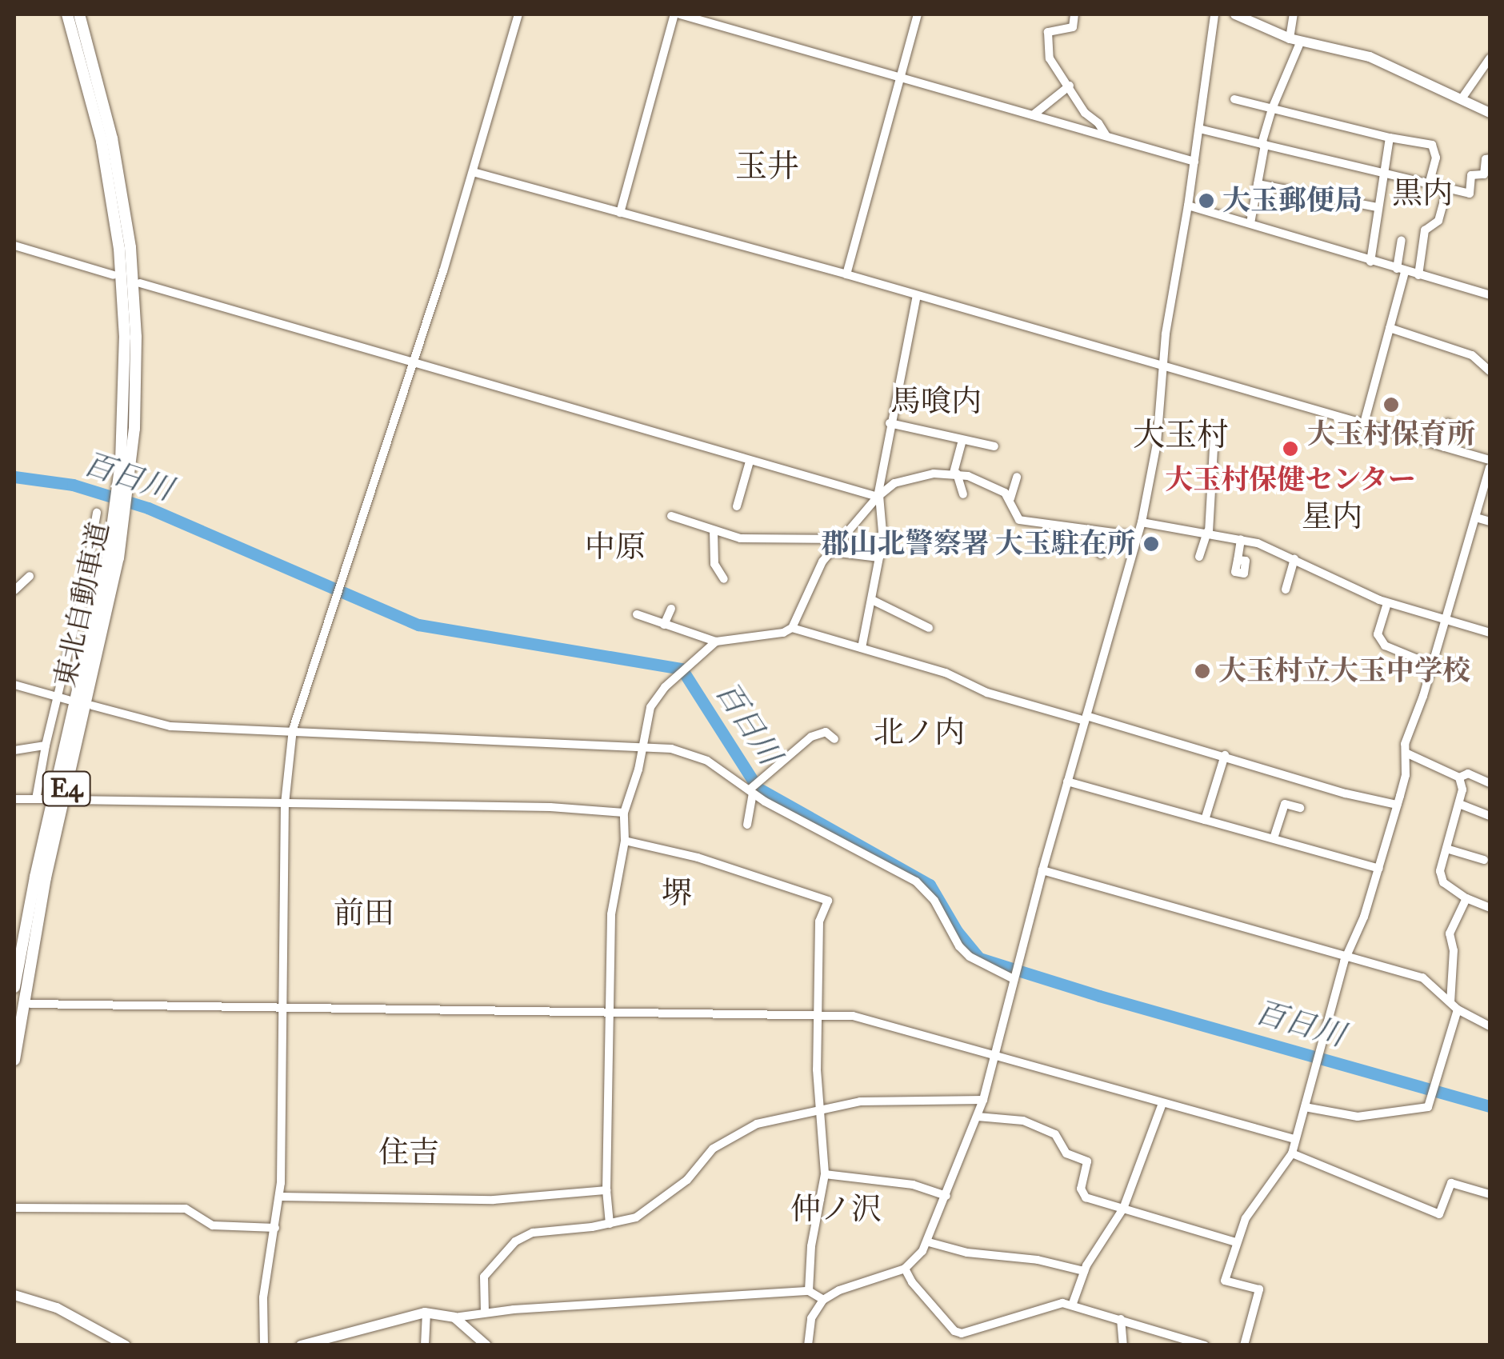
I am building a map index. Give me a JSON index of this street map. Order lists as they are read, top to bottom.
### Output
{
  "streets": {
    "highway": ["東北自動車道", "E4"]
  },
  "districts": [
    "玉井",
    "黒内",
    "馬喰内",
    "大玉村",
    "星内",
    "中原",
    "北ノ内",
    "堺",
    "前田",
    "住吉",
    "仲ノ沢"
  ],
  "water": ["百日川"],
  "places": [
    "大玉郵便局",
    "大玉村保育所",
    "大玉村保健センター",
    "郡山北警察署 大玉駐在所",
    "大玉村立大玉中学校"
  ]
}
